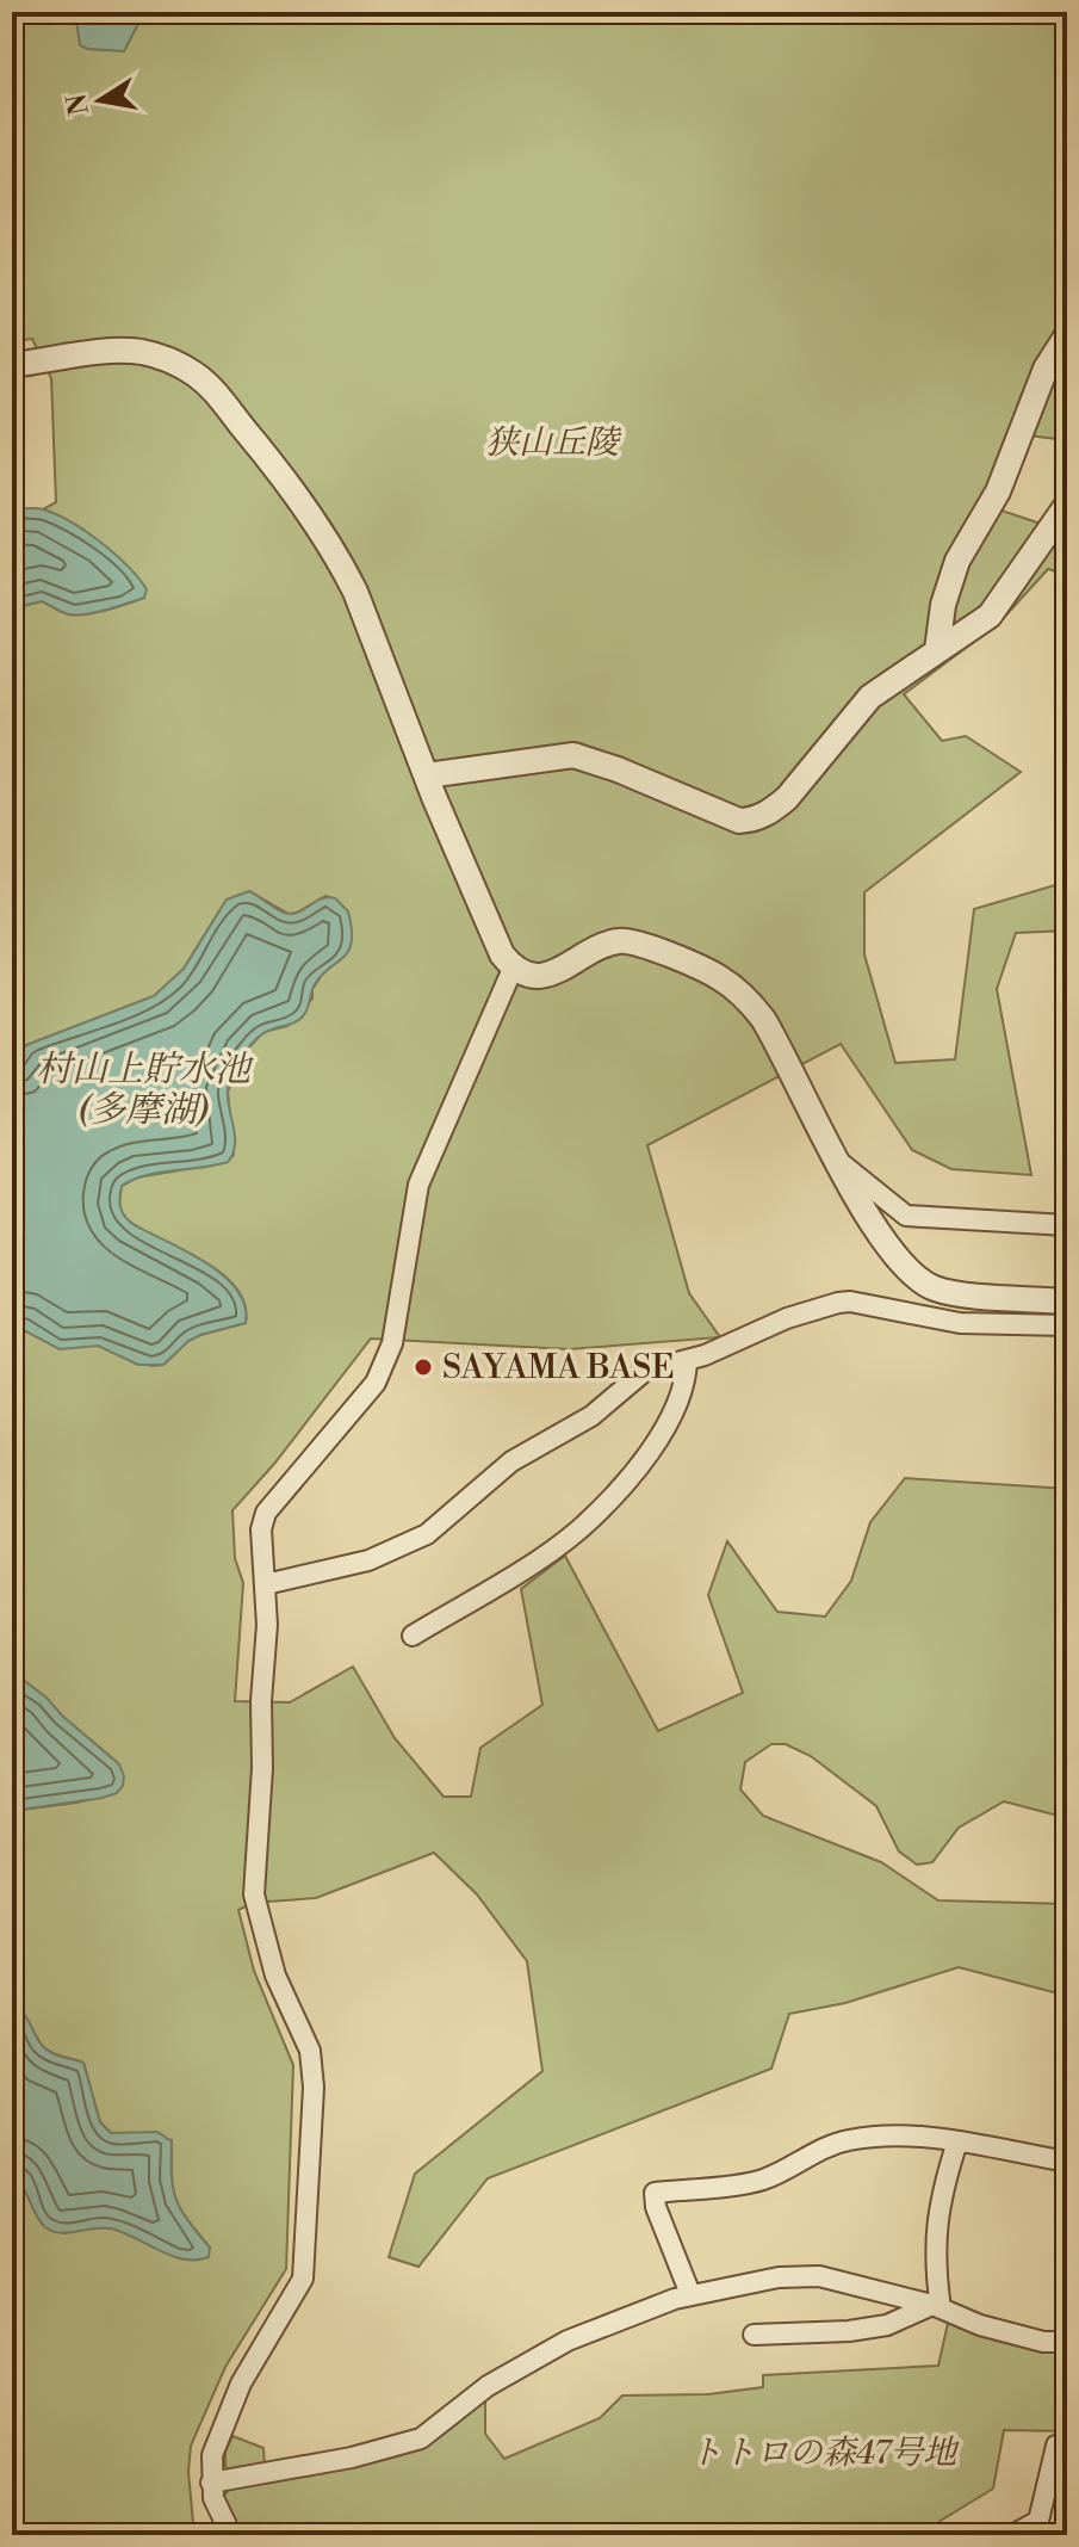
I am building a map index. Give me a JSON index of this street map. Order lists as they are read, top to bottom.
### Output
{
  "water": ["村山上貯水池 (多摩湖)"],
  "parks": ["狭山丘陵", "トトロの森47号地"],
  "places": ["SAYAMA BASE"],
  "north": "left"
}
